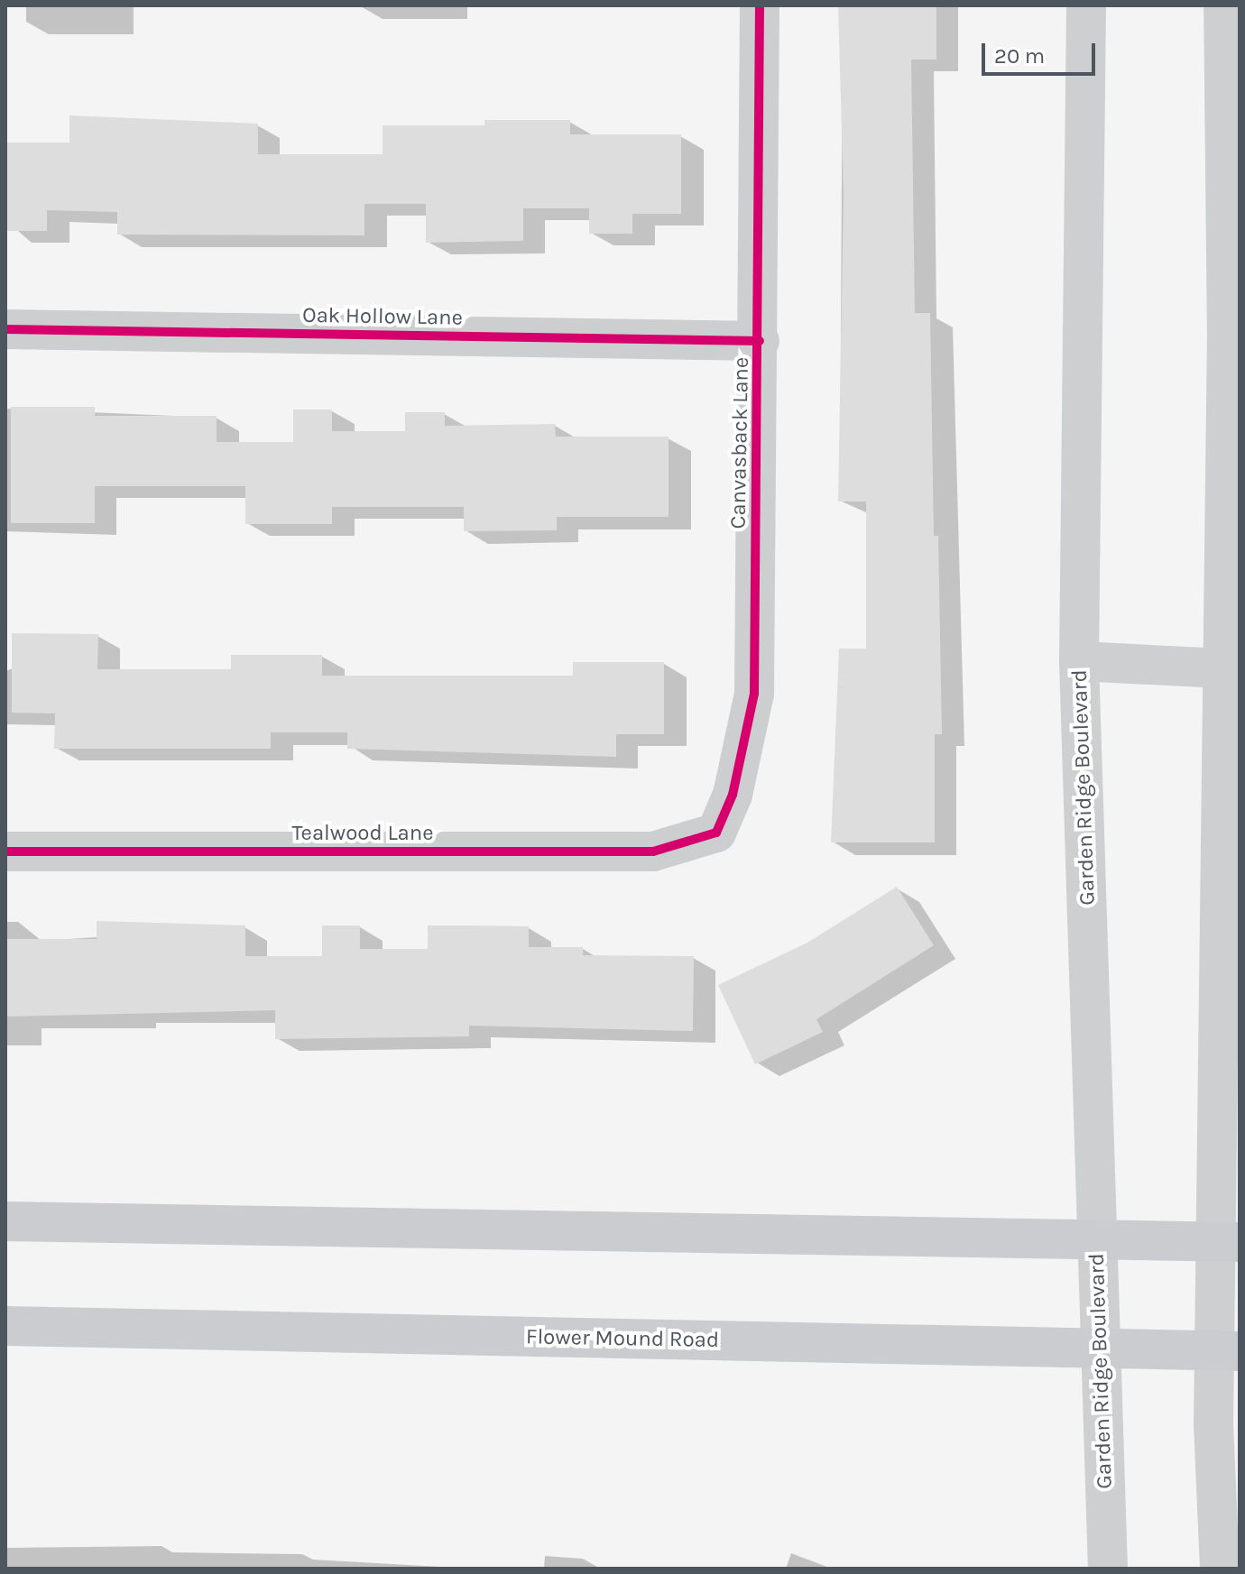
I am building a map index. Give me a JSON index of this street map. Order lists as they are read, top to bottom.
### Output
{
  "streets": {
    "main road": ["Garden Ridge Boulevard", "Flower Mound Road"],
    "street": ["Oak Hollow Lane", "Canvasback Lane", "Tealwood Lane"]
  },
  "crossings": [
    ["Oak Hollow Lane", "Canvasback Lane"],
    ["Canvasback Lane", "Tealwood Lane"],
    ["Garden Ridge Boulevard", "Flower Mound Road"]
  ],
  "scale_bar": "20 m"
}
